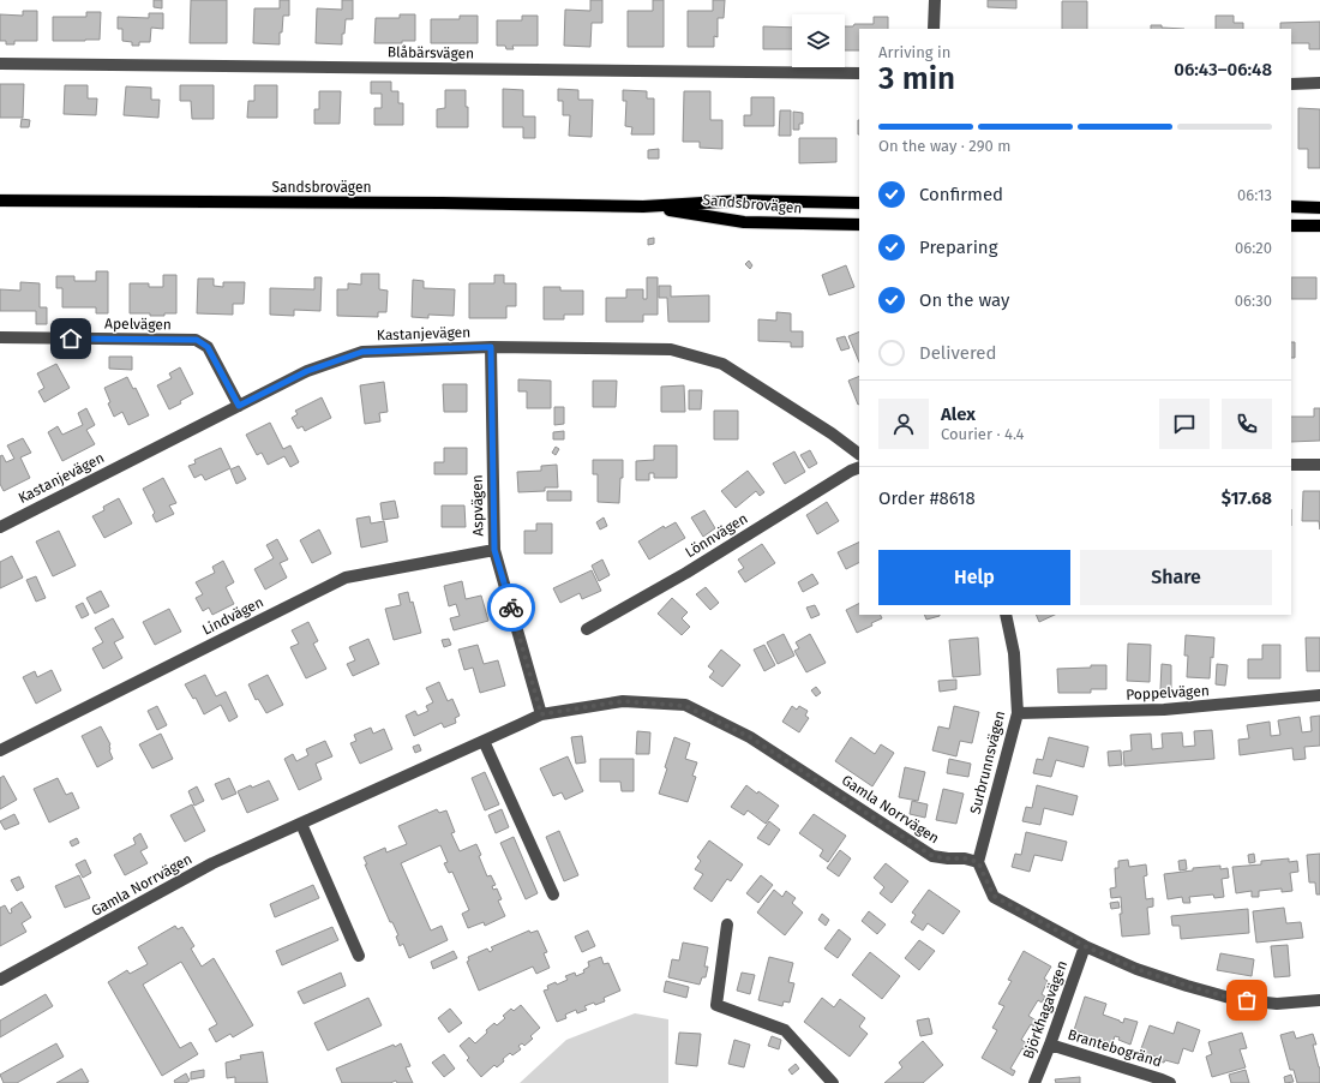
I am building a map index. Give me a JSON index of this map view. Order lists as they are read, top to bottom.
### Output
{
  "streets": {
    "main road": ["Sandsbrovägen"],
    "street": [
      "Blåbärsvägen",
      "Apelvägen",
      "Kastanjevägen",
      "Aspvägen",
      "Lönnvägen",
      "Lindvägen",
      "Poppelvägen",
      "Surbrunnsvägen",
      "Gamla Norrvägen",
      "Björkhagavägen",
      "Brantebogränd"
    ]
  },
  "crossings": [
    ["Apelvägen", "Kastanjevägen"],
    ["Kastanjevägen", "Aspvägen"],
    ["Aspvägen", "Lindvägen"],
    ["Aspvägen", "Gamla Norrvägen"],
    ["Poppelvägen", "Surbrunnsvägen"],
    ["Surbrunnsvägen", "Gamla Norrvägen"],
    ["Björkhagavägen", "Brantebogränd"]
  ],
  "page": {
    "heading": ["3 min", "Arriving in", "06:43–06:48"],
    "panel": [
      "Alex",
      "Courier · 4.4",
      "Order #8618",
      "$17.68"
    ],
    "bar": "On the way · 290 m",
    "list": [
      ["Confirmed", "06:13"],
      ["Preparing", "06:20"],
      ["On the way", "06:30"],
      "Delivered"
    ],
    "buttons": ["Help", "Share"]
  }
}
